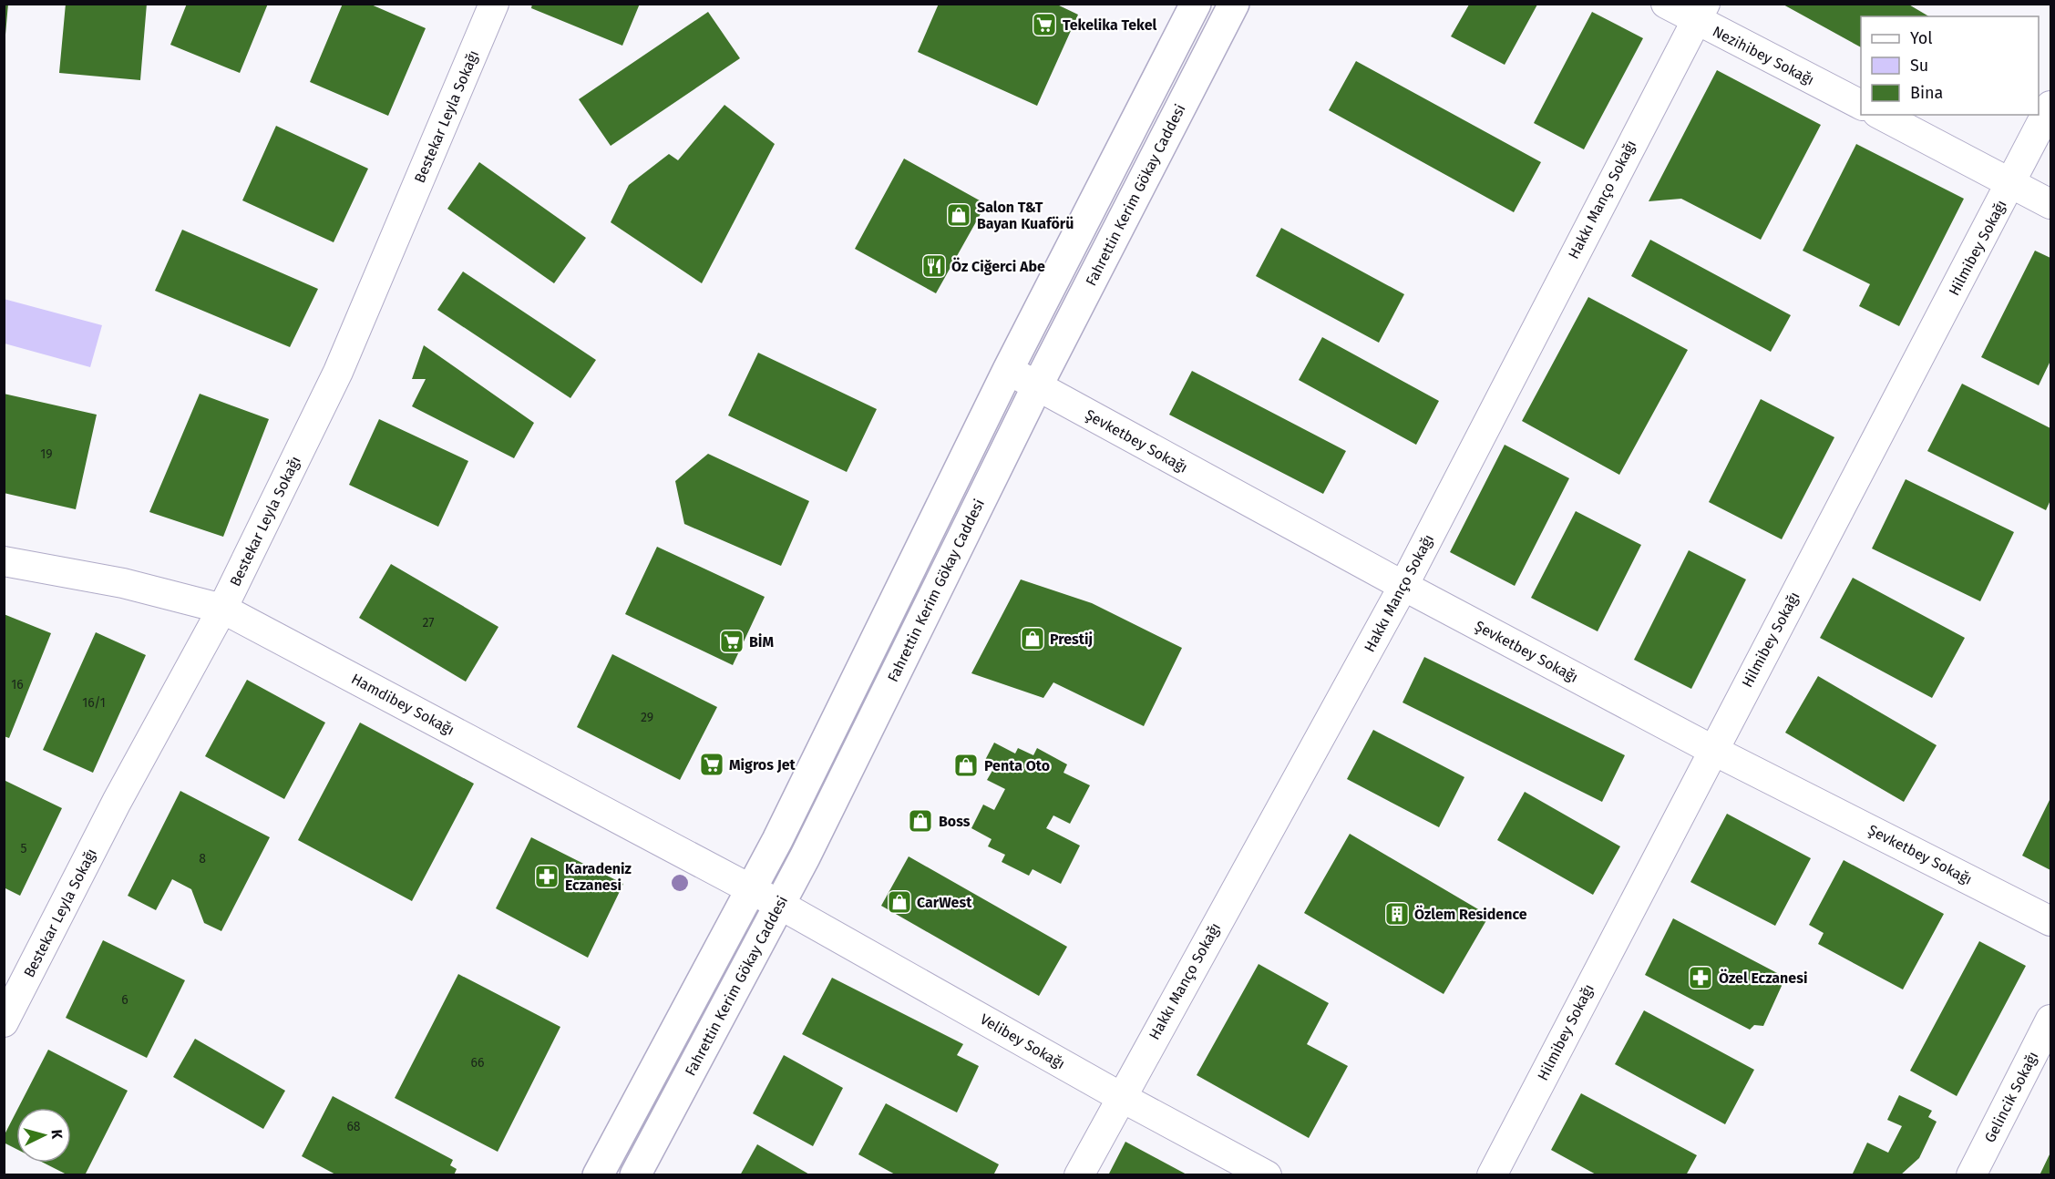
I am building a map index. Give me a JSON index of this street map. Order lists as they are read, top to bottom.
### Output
{
  "streets": {
    "main road": ["Fahrettin Kerim Gökay Caddesi"],
    "street": [
      "Nezihibey Sokağı",
      "Bestekar Leyla Sokağı",
      "Hakkı Manço Sokağı",
      "Hilmibey Sokağı",
      "Şevketbey Sokağı",
      "Hamdibey Sokağı",
      "Velibey Sokağı",
      "Gelincik Sokağı"
    ]
  },
  "crossings": [
    ["Nezihibey Sokağı", "Hakkı Manço Sokağı"],
    ["Bestekar Leyla Sokağı", "Hamdibey Sokağı"],
    ["Fahrettin Kerim Gökay Caddesi", "Şevketbey Sokağı"],
    ["Fahrettin Kerim Gökay Caddesi", "Hamdibey Sokağı"],
    ["Fahrettin Kerim Gökay Caddesi", "Velibey Sokağı"],
    ["Hakkı Manço Sokağı", "Şevketbey Sokağı"],
    ["Hakkı Manço Sokağı", "Velibey Sokağı"],
    ["Hilmibey Sokağı", "Şevketbey Sokağı"],
    ["Hamdibey Sokağı", "Velibey Sokağı"]
  ],
  "places": {
    "supermarket": ["Tekelika Tekel", "BİM", "Migros Jet"],
    "shop": [
      "Salon T&T Bayan Kuaförü",
      "Prestij",
      "Penta Oto",
      "Boss",
      "CarWest"
    ],
    "restaurant": ["Öz Ciğerci Abe"],
    "pharmacy": ["Karadeniz Eczanesi", "Özel Eczanesi"],
    "building": ["Özlem Residence"]
  },
  "house_numbers": [
    "19",
    "27",
    "16",
    "16/1",
    "29",
    "5",
    "8",
    "6",
    "66",
    "68"
  ],
  "legend": ["Yol", "Su", "Bina"],
  "north": "right"
}
